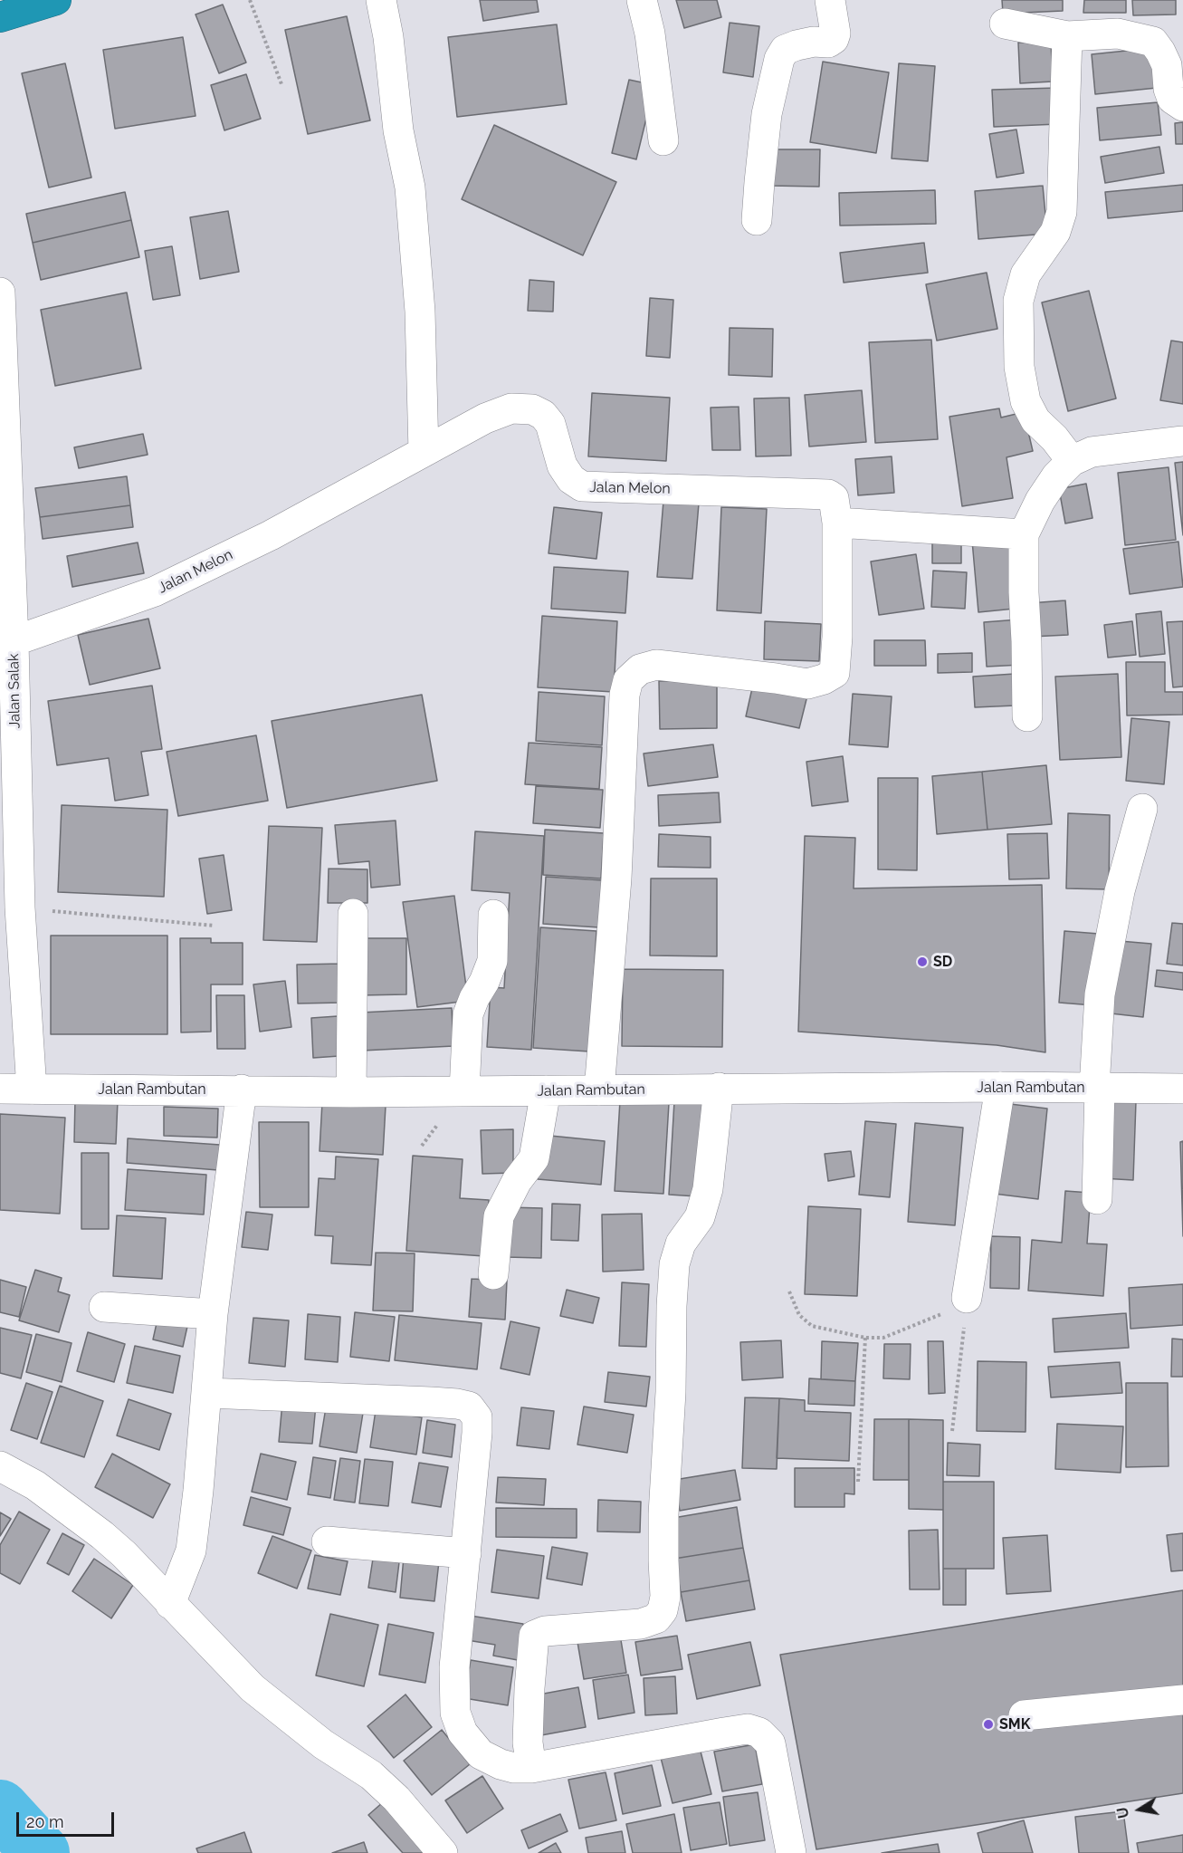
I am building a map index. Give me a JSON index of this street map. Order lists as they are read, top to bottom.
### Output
{
  "streets": {
    "street": ["Jalan Melon", "Jalan Salak", "Jalan Rambutan"]
  },
  "crossings": [
    ["Jalan Melon", "Jalan Salak"],
    ["Jalan Salak", "Jalan Rambutan"]
  ],
  "places": ["SD", "SMK"],
  "scale_bar": "20 m",
  "north": "left"
}
